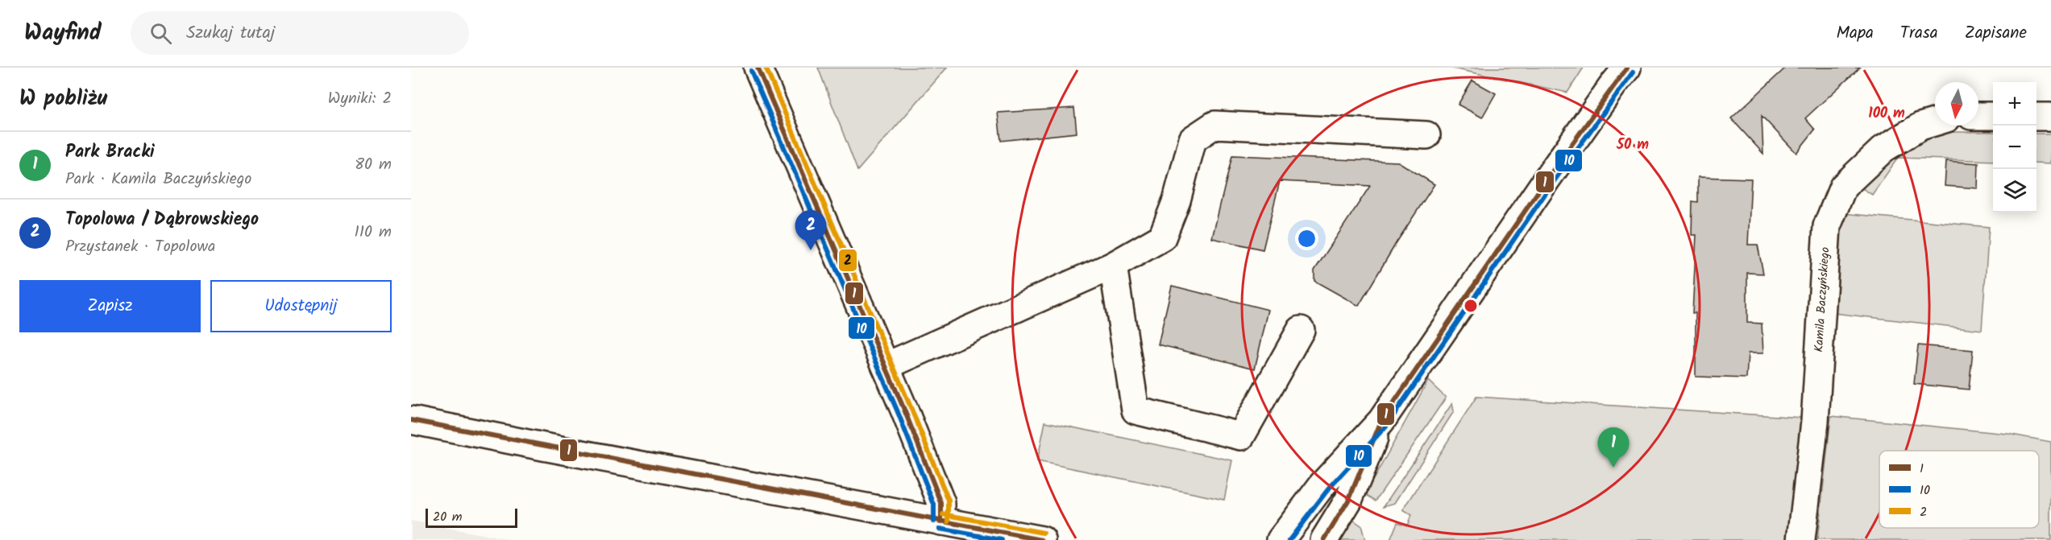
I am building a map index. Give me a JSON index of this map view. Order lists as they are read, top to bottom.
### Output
{
  "streets": {
    "street": ["Kamila Baczyńskiego"]
  },
  "lines": ["transit line 1", "transit line 2", "transit line 10"],
  "legend": ["1", "10", "2"],
  "scale_bar": "20 m",
  "north": "bottom",
  "page": {
    "header": "Wayfind",
    "search": "Szukaj tutaj",
    "nav": ["Mapa", "Trasa", "Zapisane"],
    "heading": ["W pobliżu", "Wyniki: 2"],
    "map_buttons": ["+", "−"],
    "list": [
      {
        "mark": "1",
        "name": "Park Bracki",
        "note": "Park · Kamila Baczyńskiego",
        "value": "80 m"
      },
      {
        "mark": "2",
        "name": "Topolowa / Dąbrowskiego",
        "note": "Przystanek · Topolowa",
        "value": "110 m"
      }
    ],
    "pins": ["2", "1"],
    "buttons": ["Zapisz", "Udostępnij"],
    "scale": "20 m"
  },
  "rings": ["100 m", "50 m"]
}
